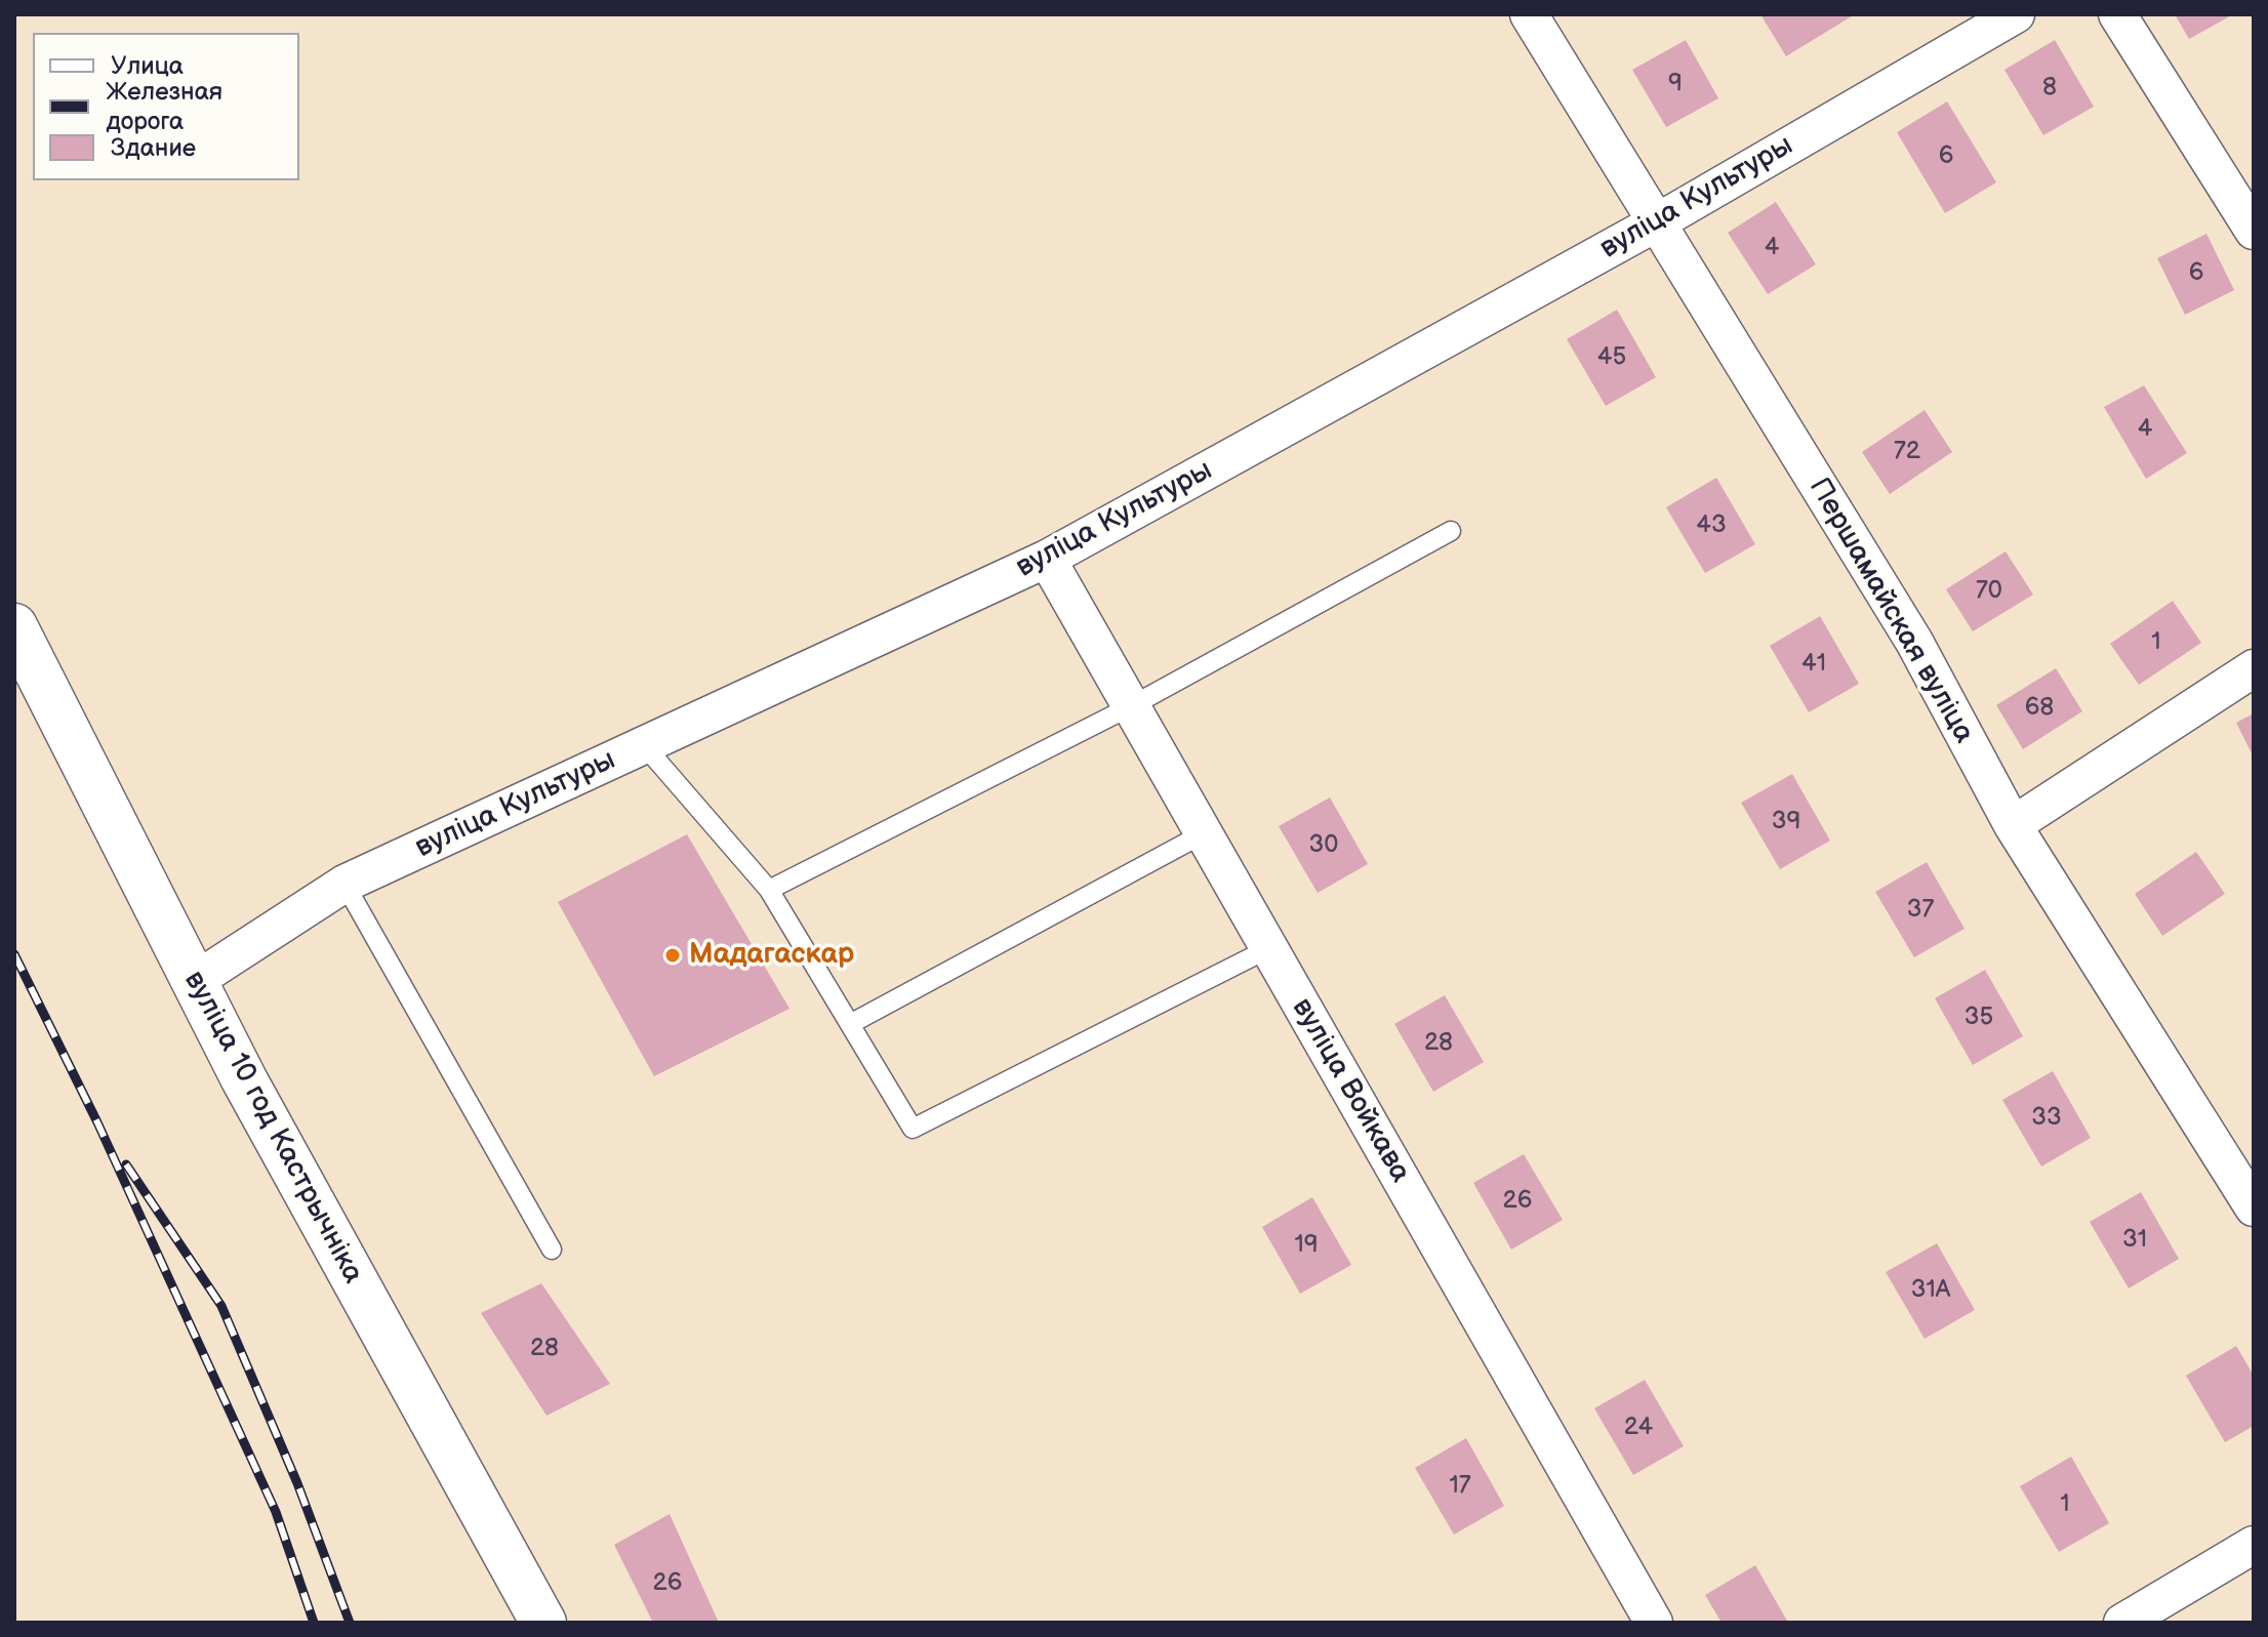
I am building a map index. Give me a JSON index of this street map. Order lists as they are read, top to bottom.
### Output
{
  "streets": {
    "street": [
      "вуліца Культуры",
      "Першамайская вуліца",
      "вуліца Войкава",
      "вуліца 10 год Кастрычніка"
    ]
  },
  "crossings": [
    ["вуліца Культуры", "Першамайская вуліца"],
    ["вуліца Культуры", "вуліца Войкава"],
    ["вуліца Культуры", "вуліца 10 год Кастрычніка"]
  ],
  "places": ["Мадагаскар"],
  "house_numbers": [
    "9",
    "8",
    "6",
    "4",
    "6",
    "45",
    "4",
    "72",
    "43",
    "70",
    "1",
    "41",
    "68",
    "39",
    "30",
    "37",
    "35",
    "28",
    "33",
    "26",
    "31",
    "19",
    "31А",
    "28",
    "24",
    "17",
    "1",
    "26"
  ],
  "legend": ["Улица", "Железная дорога", "Здание"]
}
